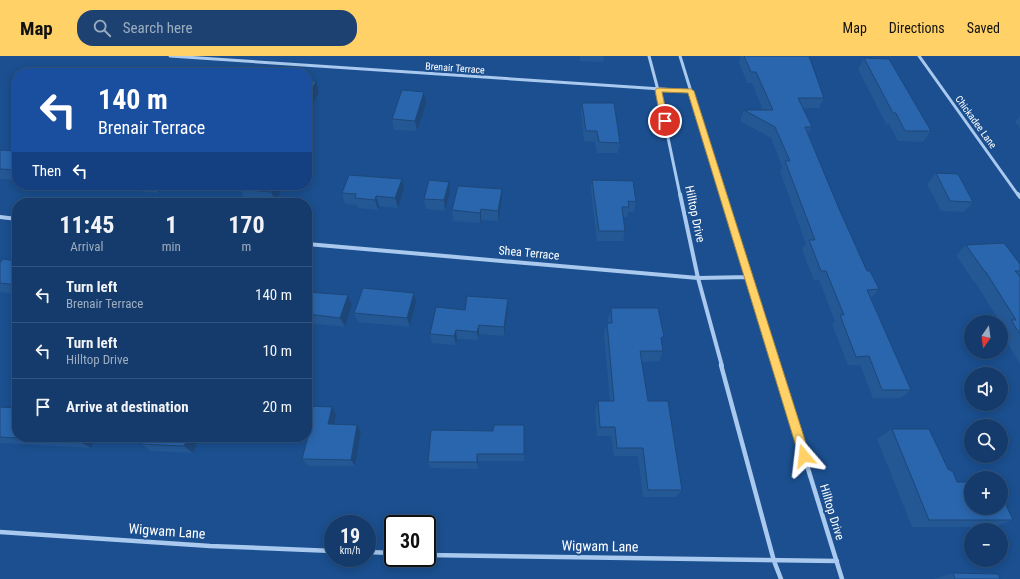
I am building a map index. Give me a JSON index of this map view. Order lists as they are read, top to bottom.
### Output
{
  "streets": {
    "street": [
      "Brenair Terrace",
      "Chickadee Lane",
      "Hilltop Drive",
      "Shea Terrace",
      "Wigwam Lane"
    ]
  },
  "crossings": [
    ["Brenair Terrace", "Hilltop Drive"],
    ["Hilltop Drive", "Shea Terrace"],
    ["Hilltop Drive", "Wigwam Lane"]
  ],
  "north": "bottom",
  "page": {
    "header": "Map",
    "search": "Search here",
    "nav": ["Map", "Directions", "Saved"],
    "turn": ["140 m", "Brenair Terrace"],
    "then": "Then",
    "eta": [
      "11:45",
      "Arrival",
      "1",
      "min",
      "170",
      "m"
    ],
    "list": [
      {
        "name": "Turn left",
        "note": "Brenair Terrace",
        "value": "140 m"
      },
      {
        "name": "Turn left",
        "note": "Hilltop Drive",
        "value": "10 m"
      },
      {
        "name": "Arrive at destination",
        "value": "20 m"
      }
    ],
    "map_buttons": ["+", "−"],
    "speed": "19 km/h",
    "limit": "30"
  }
}
